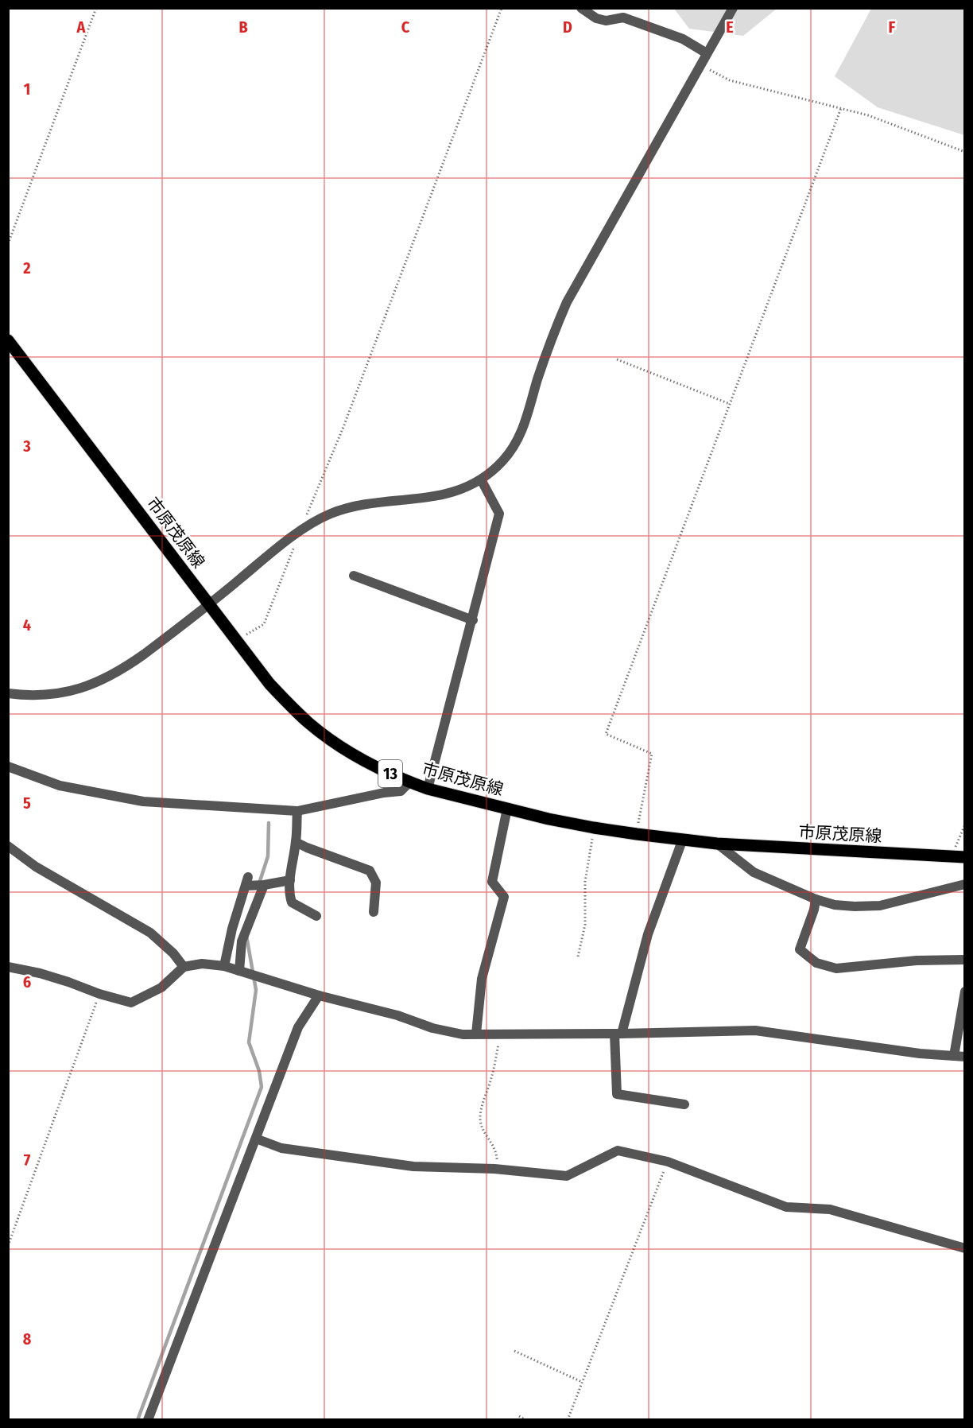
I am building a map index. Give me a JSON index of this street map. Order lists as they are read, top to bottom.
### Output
{
  "streets": {
    "main road": ["市原茂原線", "13"]
  },
  "grid": {
    "columns": [
      "A",
      "B",
      "C",
      "D",
      "E",
      "F"
    ],
    "rows": [
      "1",
      "2",
      "3",
      "4",
      "5",
      "6",
      "7",
      "8"
    ]
  }
}
